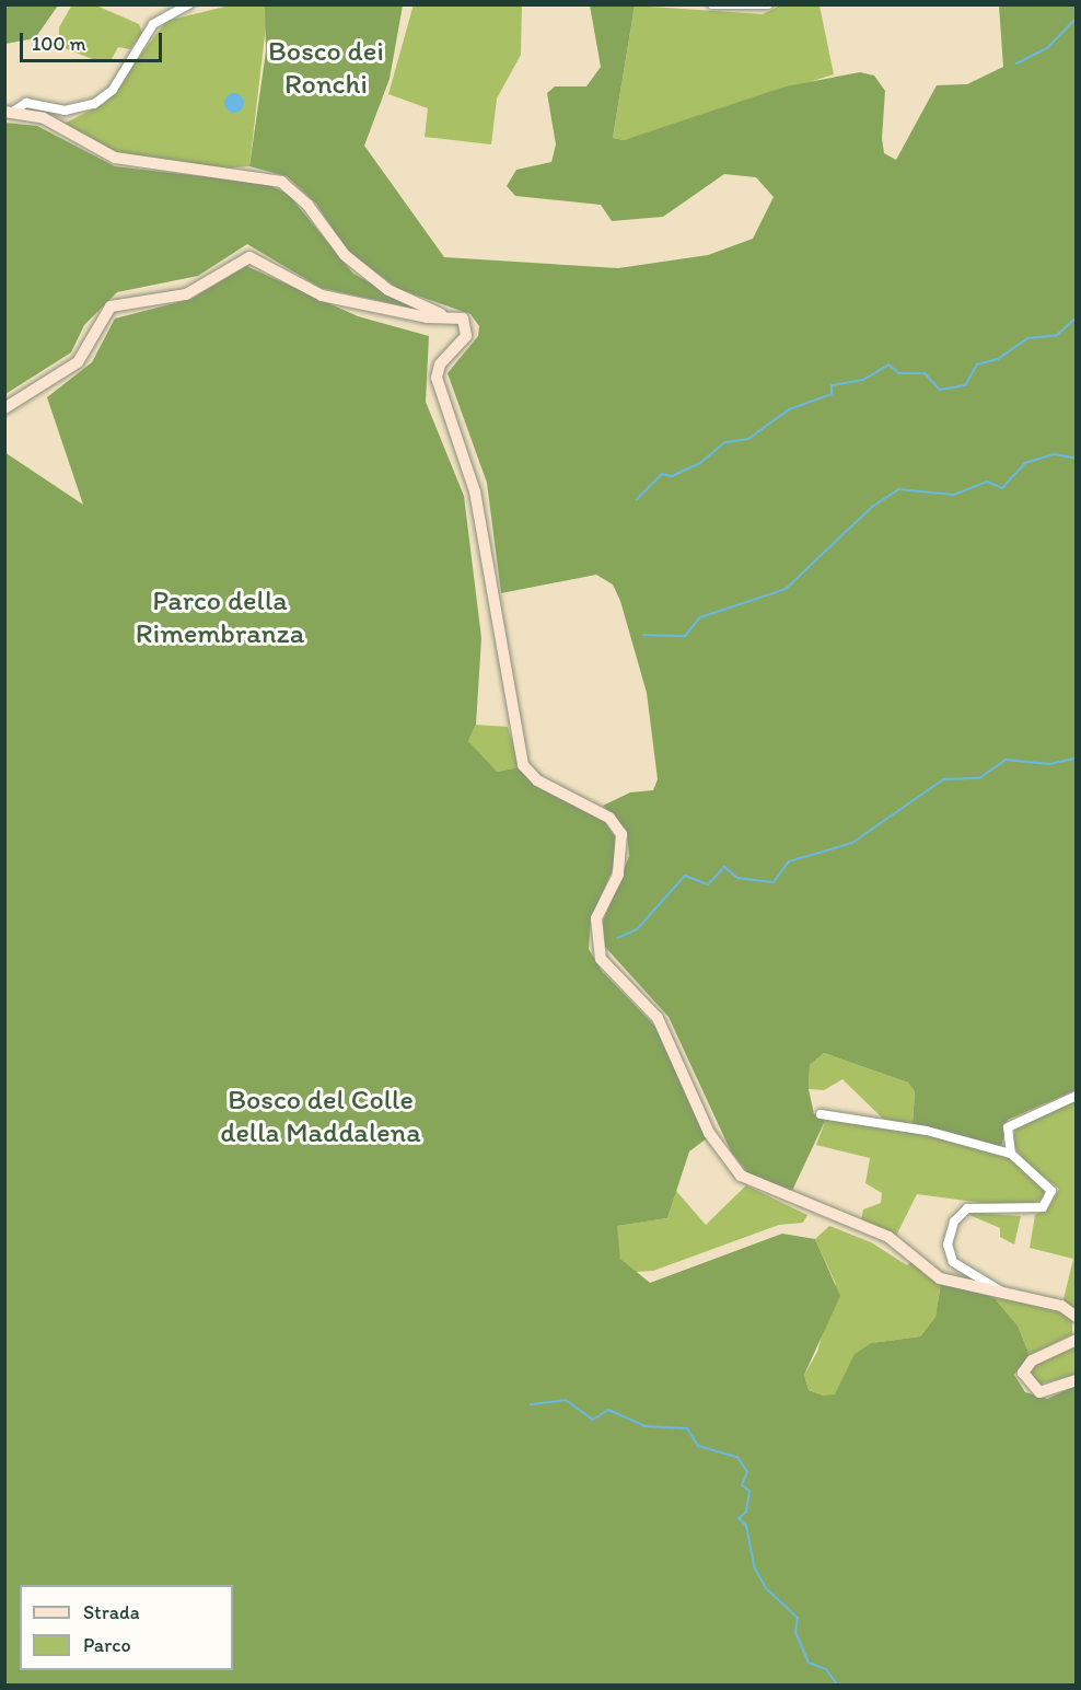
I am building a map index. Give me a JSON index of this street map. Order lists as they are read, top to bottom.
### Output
{
  "parks": ["Bosco dei Ronchi", "Parco della Rimembranza", "Bosco del Colle della Maddalena"],
  "legend": ["Strada", "Parco"],
  "scale_bar": "100 m"
}
